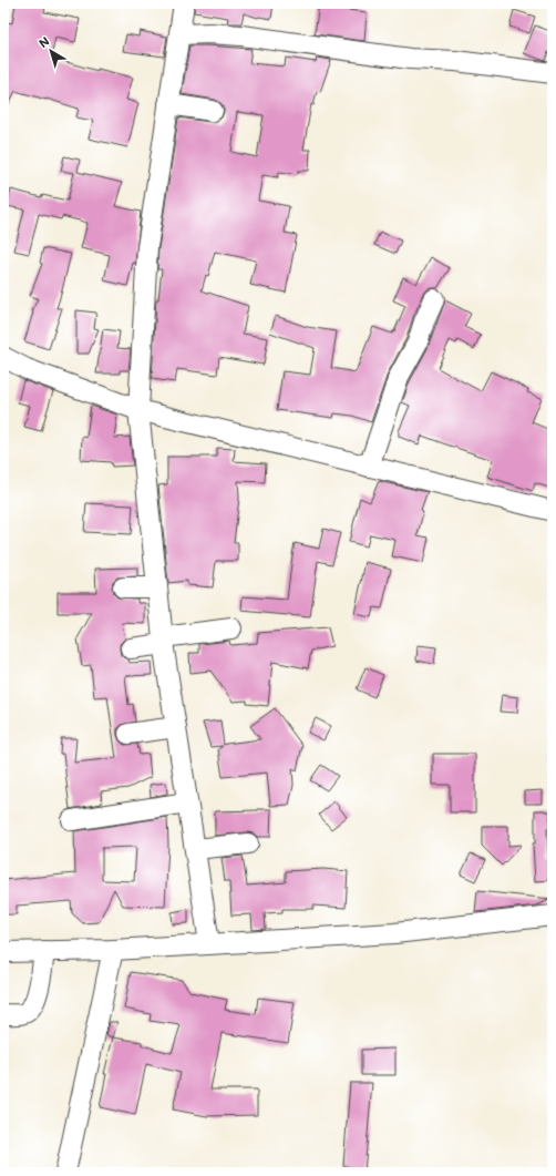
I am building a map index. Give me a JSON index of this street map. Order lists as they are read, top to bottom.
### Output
{
  "north": "top left"
}
